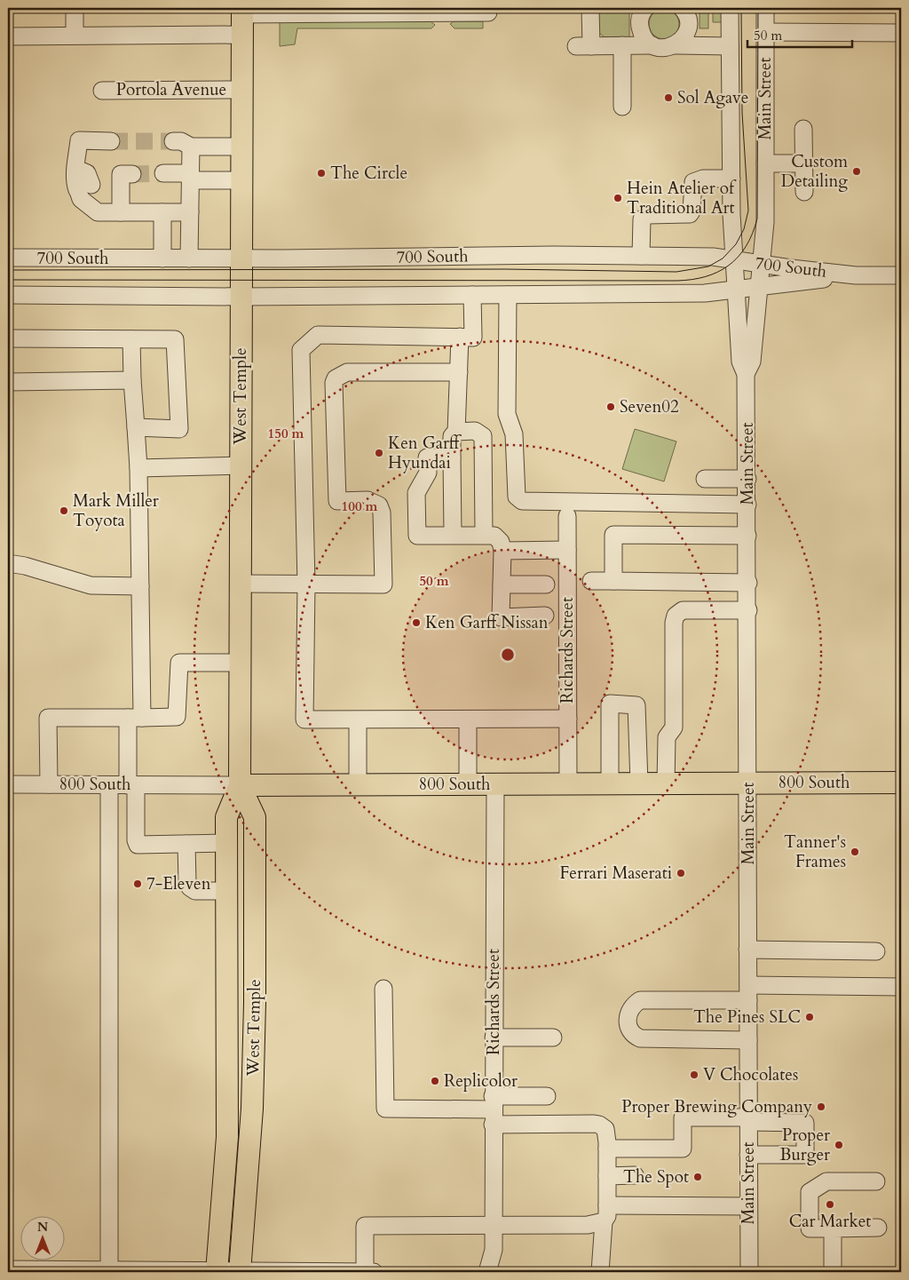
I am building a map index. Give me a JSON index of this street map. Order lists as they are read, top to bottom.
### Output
{
  "streets": {
    "main road": ["West Temple", "800 South"],
    "street": [
      "Portola Avenue",
      "Main Street",
      "700 South",
      "Richards Street"
    ]
  },
  "crossings": [
    ["Portola Avenue", "West Temple"],
    ["Main Street", "700 South"],
    ["Main Street", "800 South"],
    ["700 South", "West Temple"],
    ["West Temple", "800 South"],
    ["Richards Street", "800 South"]
  ],
  "places": [
    "Sol Agave",
    "Custom Detailing",
    "The Circle",
    "Hein Atelier of Traditional Art",
    "Seven02",
    "Ken Garff Hyundai",
    "Mark Miller Toyota",
    "Ken Garff Nissan",
    "Tanner's Frames",
    "Ferrari Maserati",
    "7-Eleven",
    "The Pines SLC",
    "V Chocolates",
    "Replicolor",
    "Proper Brewing Company",
    "Proper Burger",
    "The Spot",
    "Car Market"
  ],
  "scale_bar": "50 m",
  "north": "top",
  "rings": ["150 m", "100 m", "50 m"]
}
